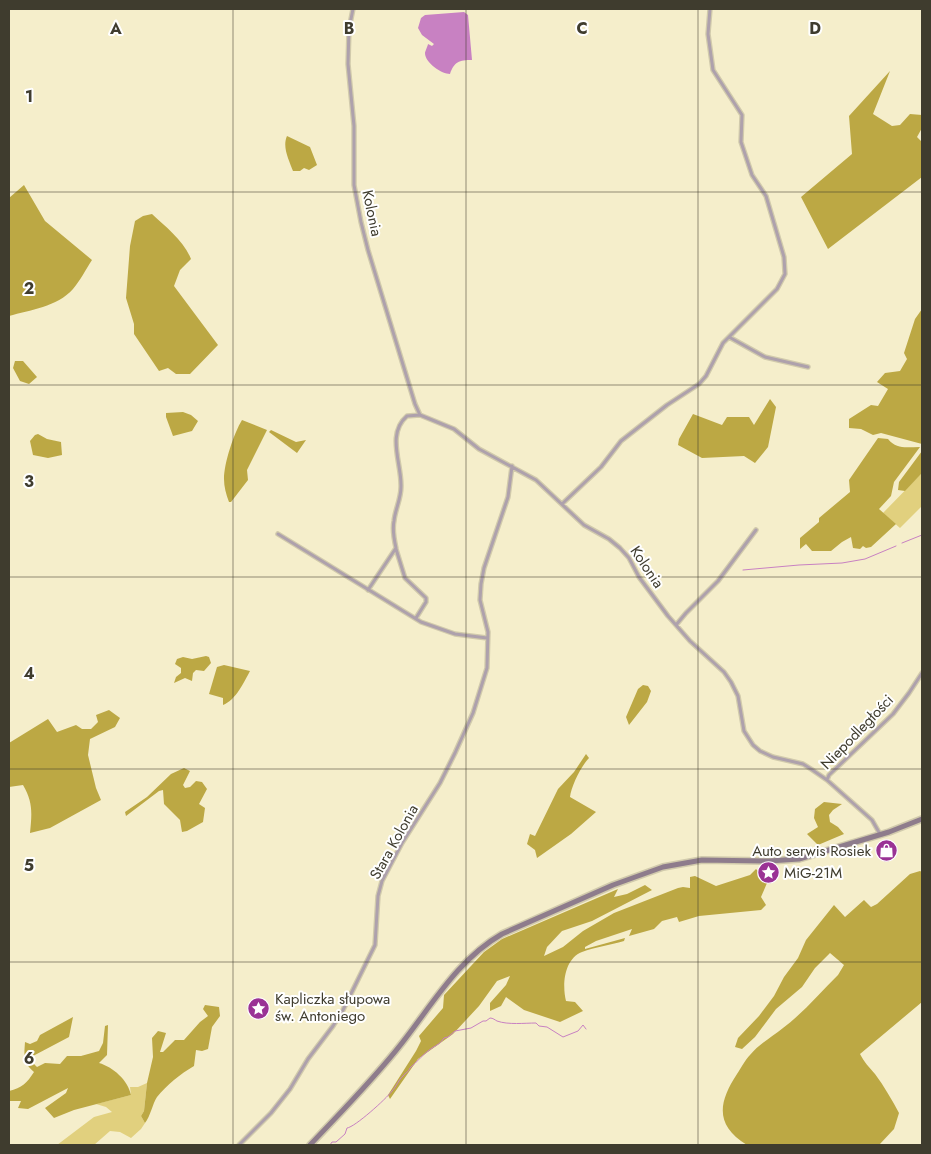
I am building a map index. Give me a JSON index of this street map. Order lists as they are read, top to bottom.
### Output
{
  "streets": {
    "street": ["Kolonia", "Niepodległości", "Stara Kolonia"]
  },
  "crossings": [
    ["Kolonia", "Niepodległości"],
    ["Kolonia", "Stara Kolonia"]
  ],
  "places": {
    "shop": ["Auto serwis Rosiek"],
    "place": ["MiG-21M", "Kapliczka słupowa św. Antoniego"]
  },
  "grid": {
    "columns": [
      "A",
      "B",
      "C",
      "D"
    ],
    "rows": [
      "1",
      "2",
      "3",
      "4",
      "5",
      "6"
    ]
  }
}
